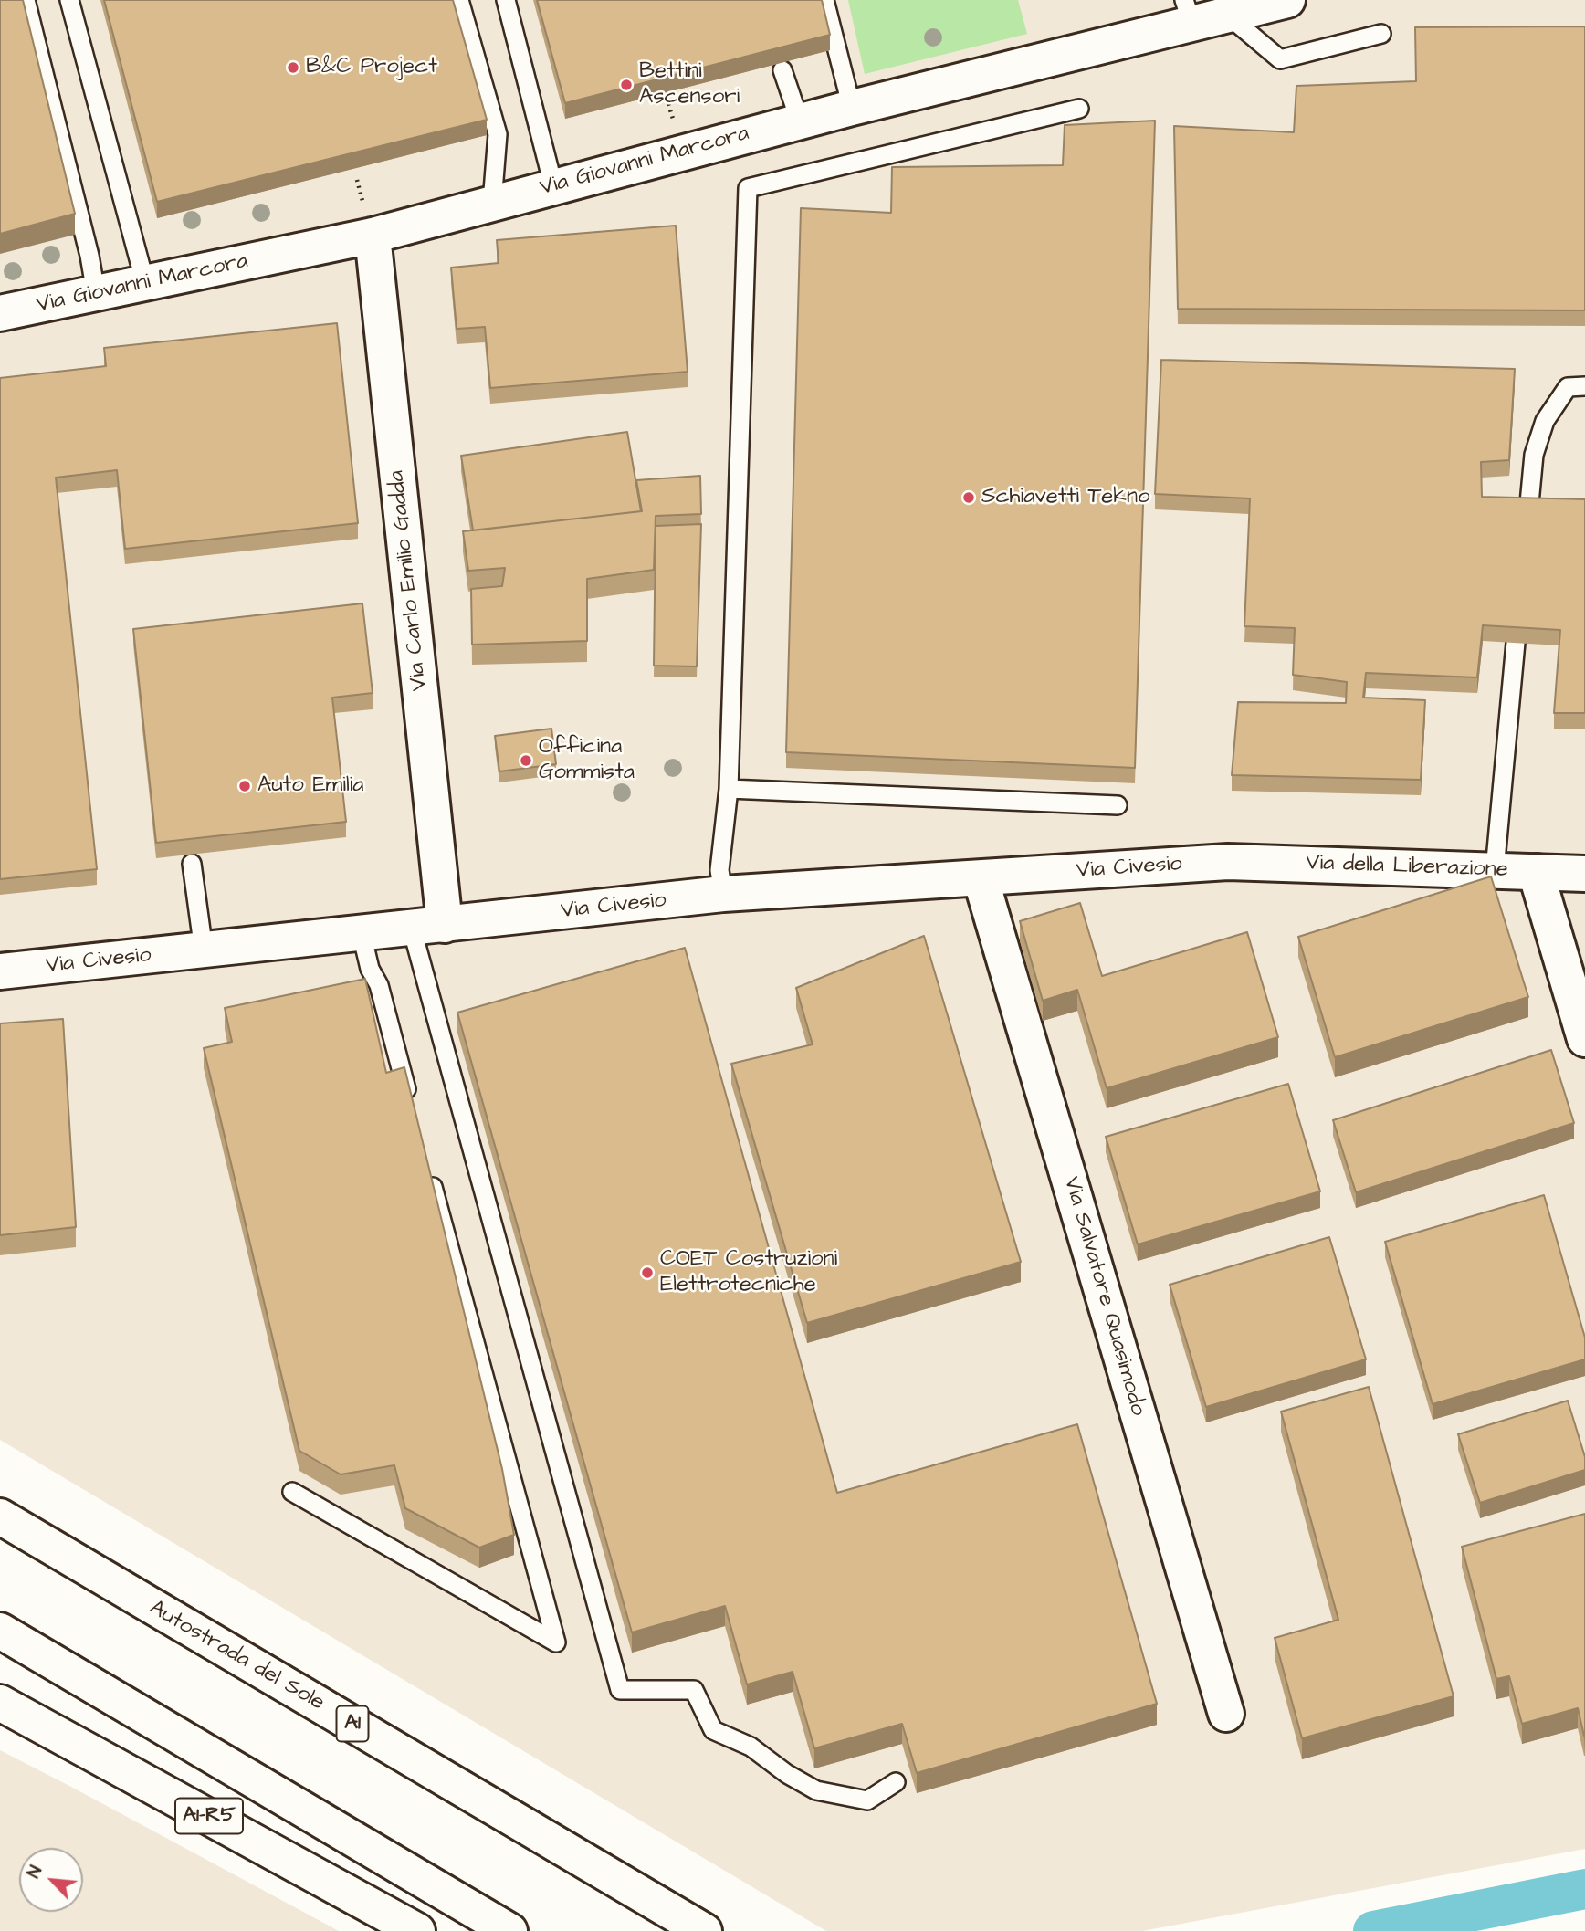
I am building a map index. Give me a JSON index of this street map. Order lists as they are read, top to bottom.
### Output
{
  "streets": {
    "main road": [
      "Via Giovanni Marcora",
      "Via Carlo Emilio Gadda",
      "Via della Liberazione",
      "Via Civesio",
      "Via Salvatore Quasimodo",
      "Autostrada del Sole",
      "A1",
      "A1-R5"
    ]
  },
  "crossings": [
    ["Via Giovanni Marcora", "Via Carlo Emilio Gadda"],
    ["Via Carlo Emilio Gadda", "Via Civesio"],
    ["Via della Liberazione", "Via Civesio"],
    ["Via Civesio", "Via Salvatore Quasimodo"]
  ],
  "places": [
    "B&C Project",
    "Bettini Ascensori",
    "Schiavetti Tekno",
    "Officina Gommista",
    "Auto Emilia",
    "COET Costruzioni Elettrotecniche"
  ],
  "north": "top left"
}
